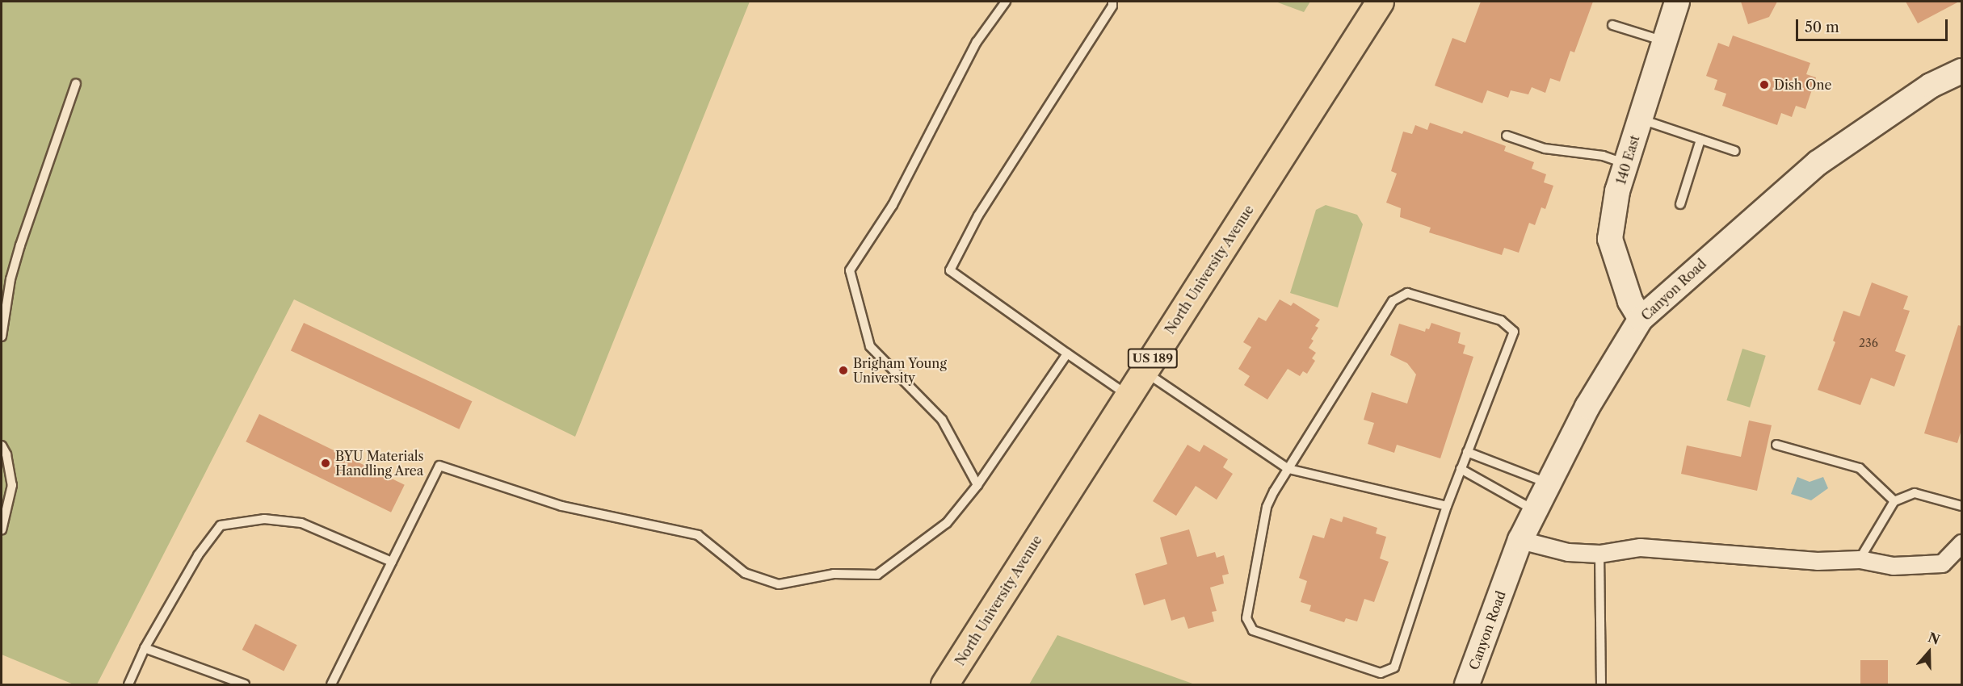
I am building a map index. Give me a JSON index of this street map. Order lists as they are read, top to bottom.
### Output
{
  "streets": {
    "highway": ["North University Avenue", "US 189"],
    "main road": ["140 East", "Canyon Road"]
  },
  "crossings": [
    ["140 East", "Canyon Road"]
  ],
  "places": ["Dish One", "Brigham Young University", "BYU Materials Handling Area"],
  "house_numbers": ["236"],
  "scale_bar": "50 m",
  "north": "top"
}
